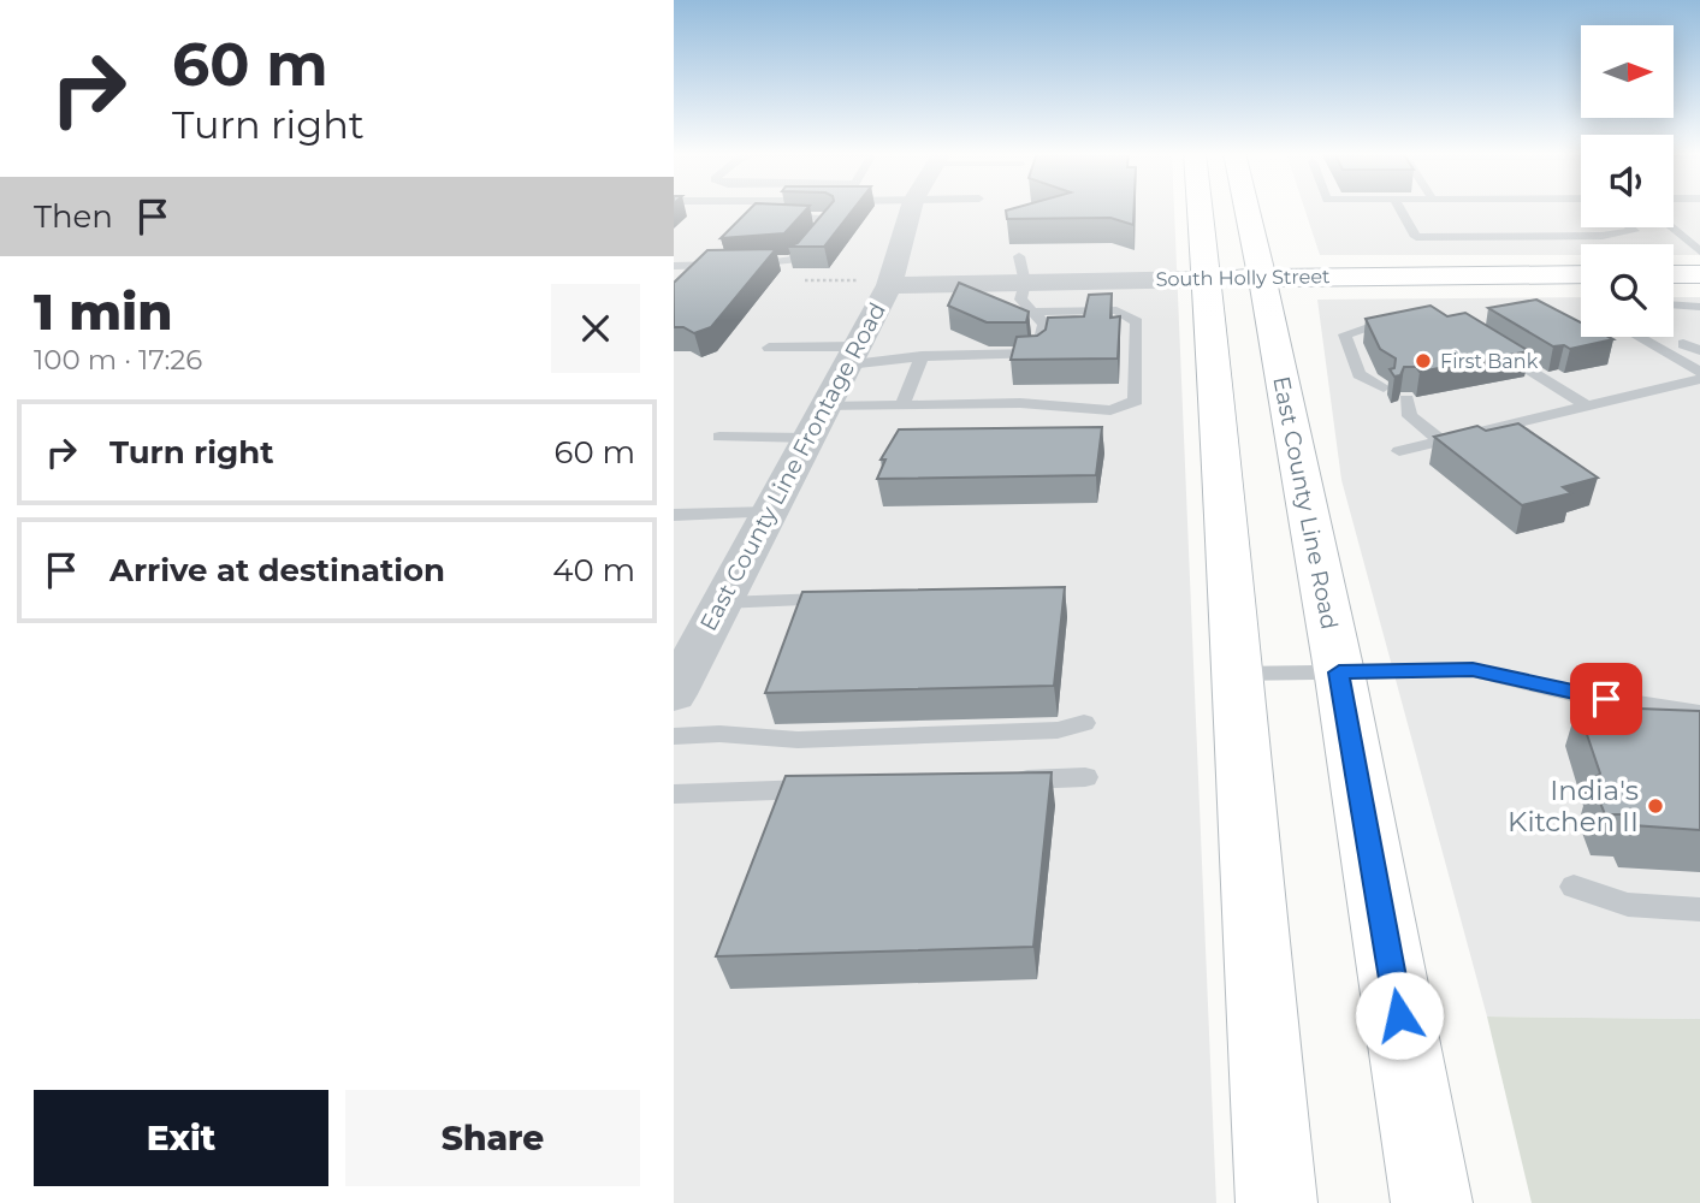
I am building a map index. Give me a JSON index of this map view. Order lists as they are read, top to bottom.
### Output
{
  "streets": {
    "main road": ["South Holly Street", "East County Line Road"],
    "street": ["East County Line Frontage Road"]
  },
  "crossings": [
    ["South Holly Street", "East County Line Frontage Road"],
    ["South Holly Street", "East County Line Road"]
  ],
  "places": ["First Bank", "India's Kitchen II"],
  "north": "right",
  "page": {
    "turn": ["60 m", "Turn right"],
    "then": "Then",
    "heading": ["1 min", "100 m · 17:26"],
    "list": [
      {
        "name": "Turn right",
        "value": "60 m"
      },
      {
        "name": "Arrive at destination",
        "value": "40 m"
      }
    ],
    "buttons": ["Exit", "Share"]
  }
}
